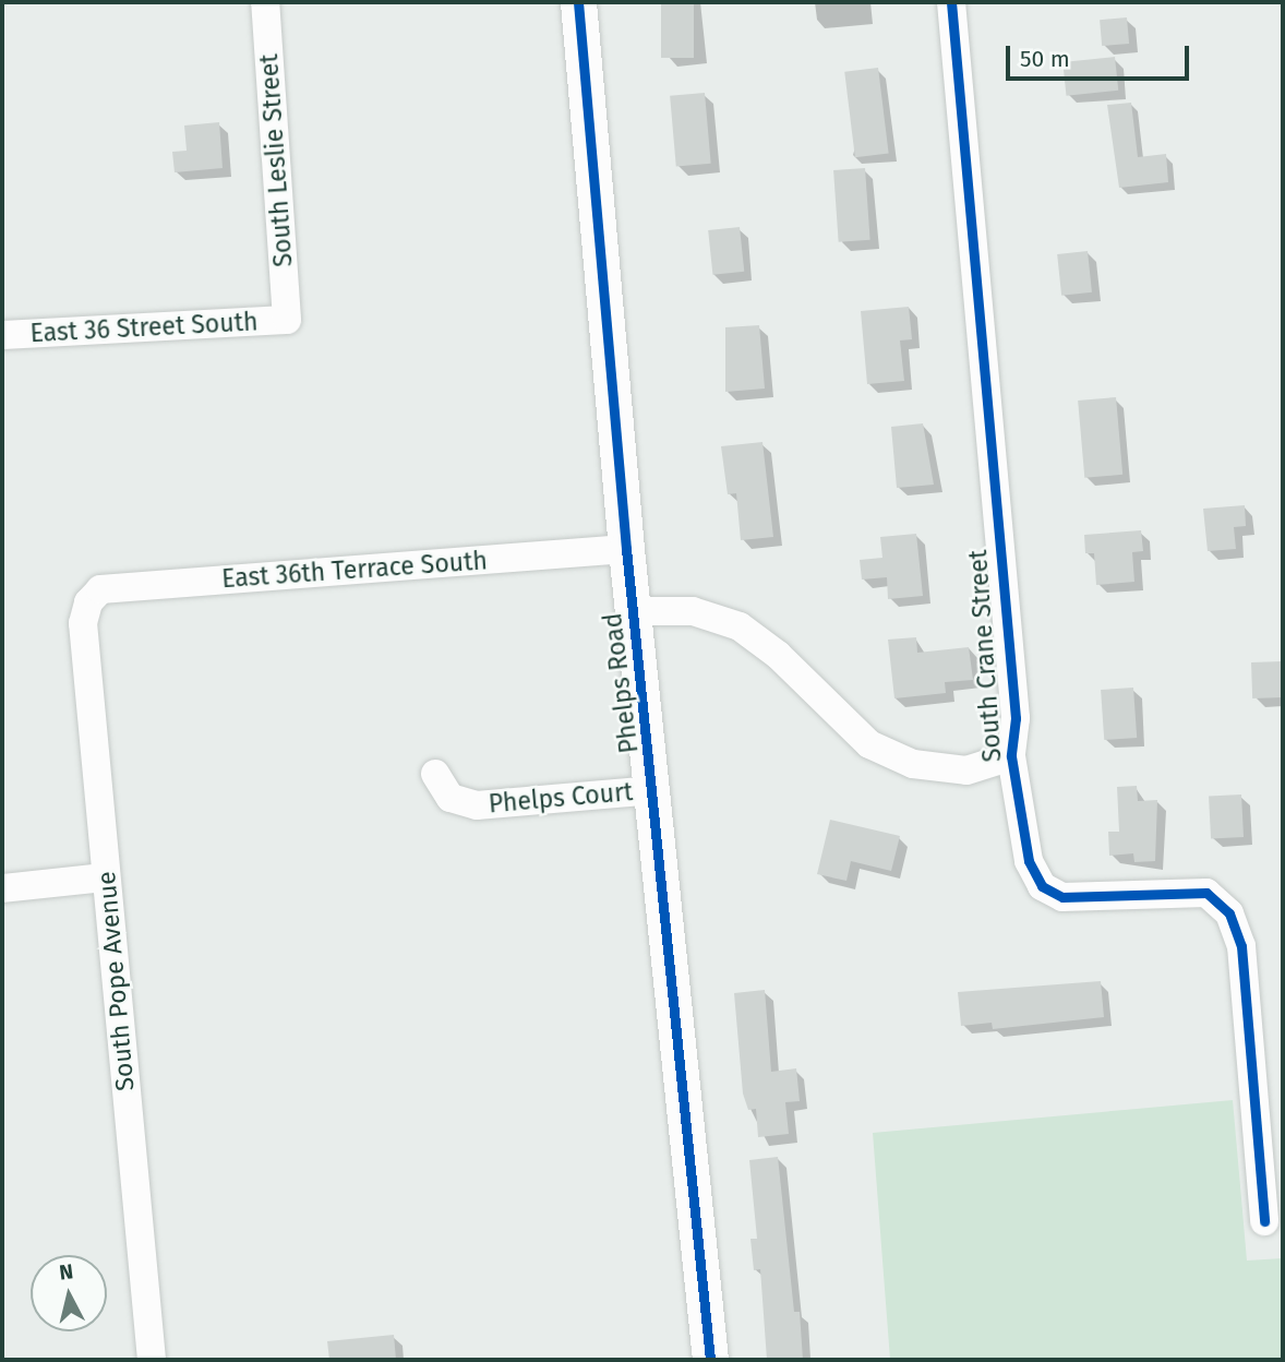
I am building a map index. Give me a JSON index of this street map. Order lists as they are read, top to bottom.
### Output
{
  "streets": {
    "street": [
      "South Leslie Street",
      "East 36 Street South",
      "East 36th Terrace South",
      "South Crane Street",
      "Phelps Road",
      "Phelps Court",
      "South Pope Avenue"
    ]
  },
  "crossings": [
    ["South Leslie Street", "East 36 Street South"],
    ["East 36th Terrace South", "Phelps Road"],
    ["East 36th Terrace South", "South Pope Avenue"],
    ["Phelps Road", "Phelps Court"]
  ],
  "scale_bar": "50 m",
  "north": "top"
}
